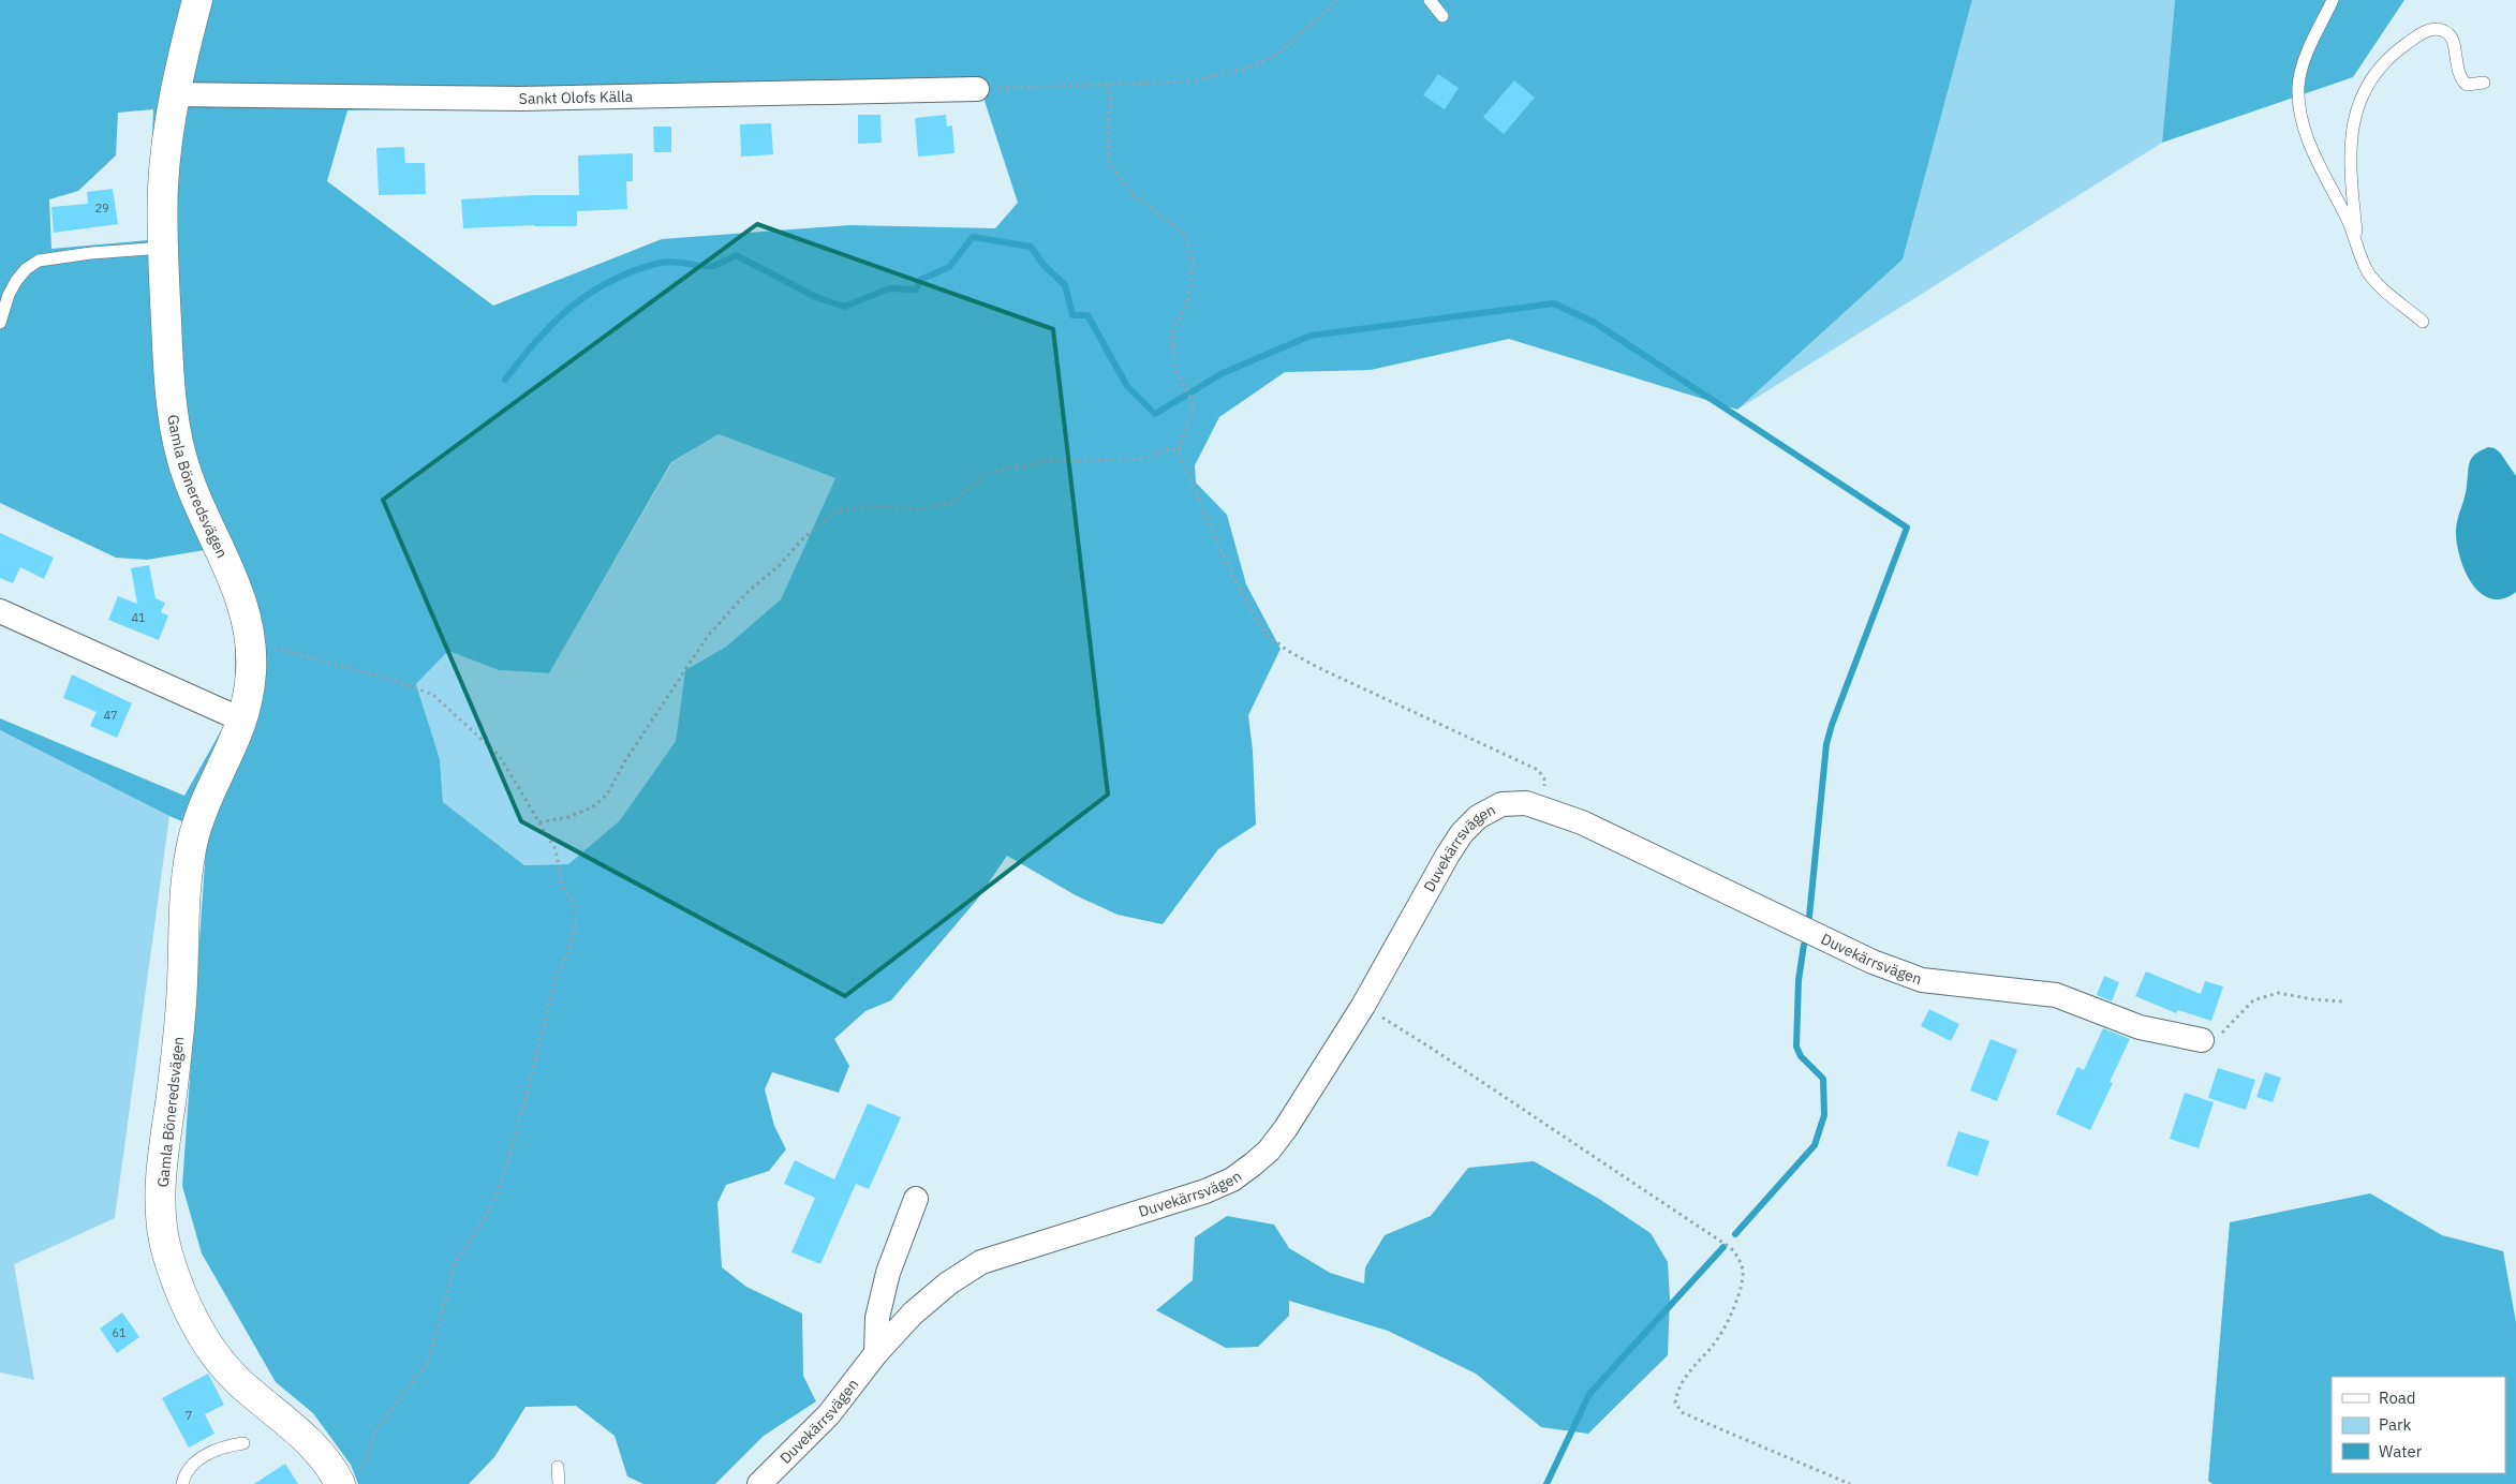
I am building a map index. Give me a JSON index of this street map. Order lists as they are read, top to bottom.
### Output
{
  "streets": {
    "street": ["Sankt Olofs Källa", "Gamla Böneredsvägen", "Duvekärrsvägen"]
  },
  "crossings": [
    ["Sankt Olofs Källa", "Gamla Böneredsvägen"]
  ],
  "house_numbers": [
    "29",
    "41",
    "47",
    "61",
    "7"
  ],
  "legend": ["Road", "Park", "Water"]
}
